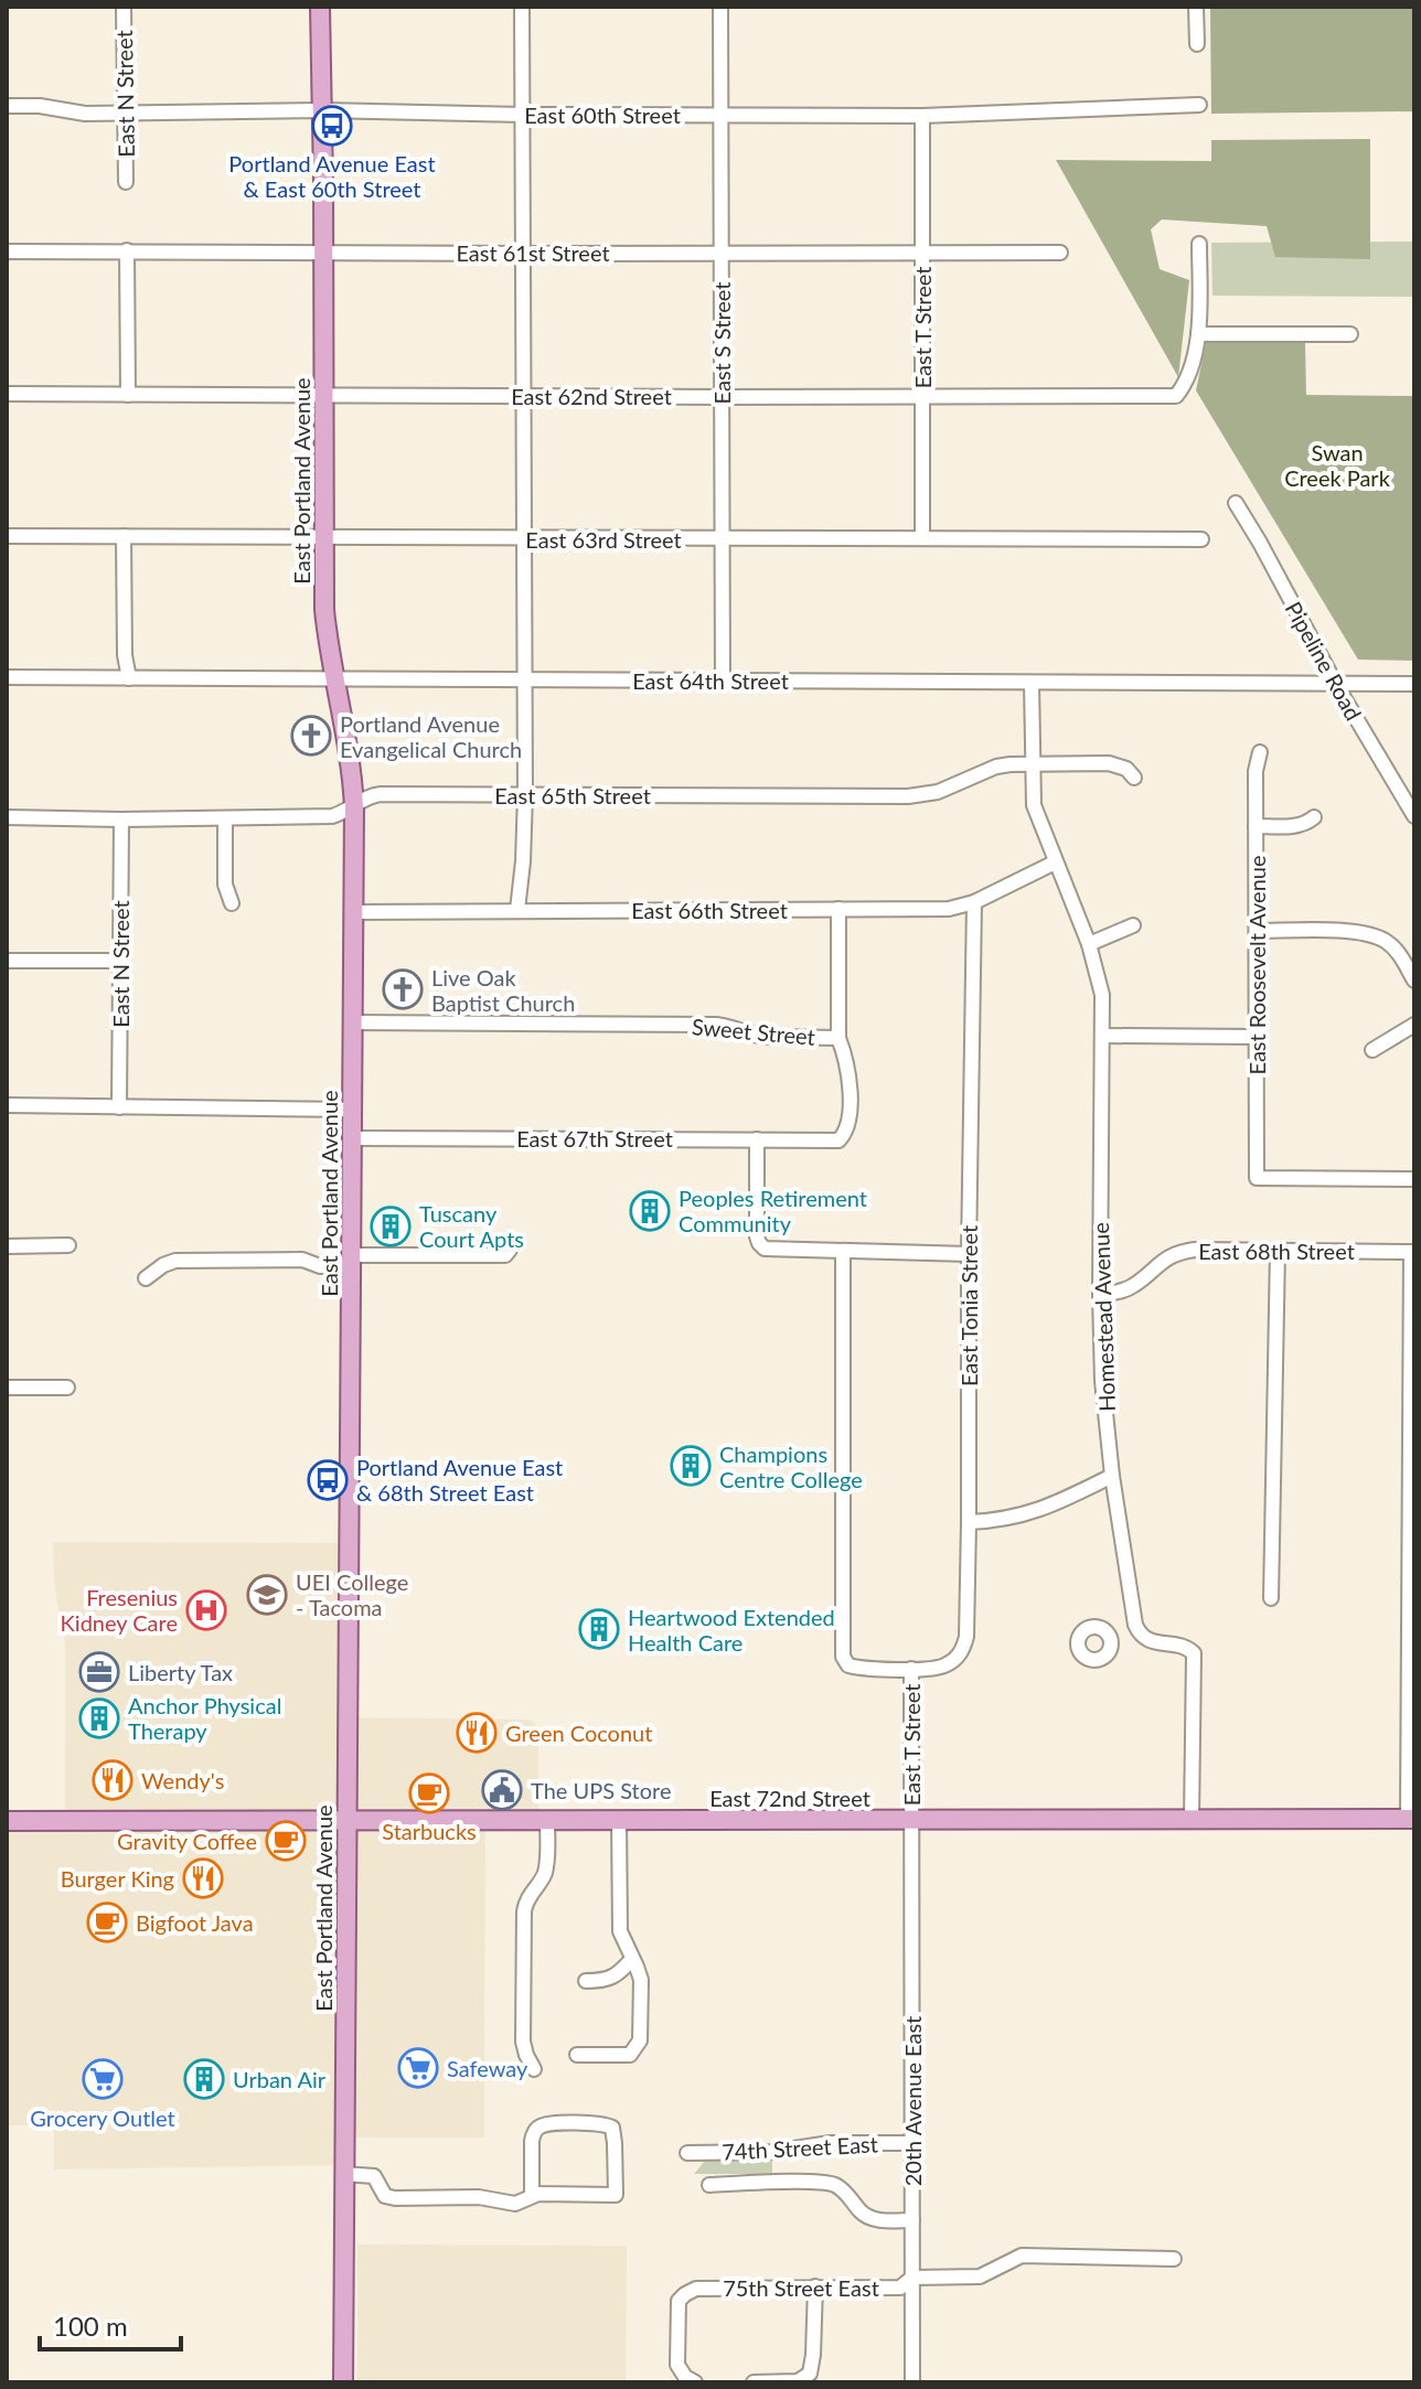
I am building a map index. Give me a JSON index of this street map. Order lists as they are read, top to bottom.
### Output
{
  "streets": {
    "main road": ["East Portland Avenue", "East 72nd Street"],
    "street": [
      "East N Street",
      "East 60th Street",
      "East 61st Street",
      "East T Street",
      "East S Street",
      "East 62nd Street",
      "East 63rd Street",
      "Pipeline Road",
      "East 64th Street",
      "East 65th Street",
      "East 66th Street",
      "East Roosevelt Avenue",
      "Sweet Street",
      "East 67th Street",
      "East 68th Street",
      "East Tonia Street",
      "Homestead Avenue",
      "20th Avenue East",
      "74th Street East",
      "75th Street East"
    ]
  },
  "crossings": [
    ["East N Street", "East 60th Street"],
    ["East N Street", "East 65th Street"],
    ["East 60th Street", "East T Street"],
    ["East 60th Street", "East S Street"],
    ["East 60th Street", "East Portland Avenue"],
    ["East 61st Street", "East T Street"],
    ["East 61st Street", "East S Street"],
    ["East 61st Street", "East Portland Avenue"],
    ["East T Street", "East 62nd Street"],
    ["East T Street", "East 63rd Street"],
    ["East T Street", "East Tonia Street"],
    ["East T Street", "East 72nd Street"],
    ["East T Street", "20th Avenue East"],
    ["East S Street", "East 62nd Street"],
    ["East S Street", "East 63rd Street"],
    ["East S Street", "East 64th Street"],
    ["East 62nd Street", "East Portland Avenue"],
    ["East Portland Avenue", "East 63rd Street"],
    ["East Portland Avenue", "East 64th Street"],
    ["East Portland Avenue", "East 65th Street"],
    ["East Portland Avenue", "East 66th Street"],
    ["East Portland Avenue", "Sweet Street"],
    ["East Portland Avenue", "East 67th Street"],
    ["East Portland Avenue", "East 72nd Street"],
    ["Pipeline Road", "East 64th Street"],
    ["East 64th Street", "Homestead Avenue"],
    ["East 65th Street", "Homestead Avenue"],
    ["East 66th Street", "East Tonia Street"],
    ["East 66th Street", "Homestead Avenue"],
    ["Sweet Street", "East 67th Street"],
    ["East 68th Street", "Homestead Avenue"],
    ["East 72nd Street", "20th Avenue East"],
    ["20th Avenue East", "74th Street East"],
    ["20th Avenue East", "75th Street East"]
  ],
  "parks": ["Swan Creek Park"],
  "places": {
    "bus stop": ["Portland Avenue East & East 60th Street", "Portland Avenue East & 68th Street East"],
    "church": ["Portland Avenue Evangelical Church", "Live Oak Baptist Church"],
    "building": [
      "Peoples Retirement Community",
      "Tuscany Court Apts",
      "Champions Centre College",
      "Heartwood Extended Health Care",
      "Anchor Physical Therapy",
      "Urban Air"
    ],
    "school or university": ["UEI College - Tacoma"],
    "hospital": ["Fresenius Kidney Care"],
    "office": ["Liberty Tax"],
    "restaurant": ["Green Coconut", "Wendy's", "Burger King"],
    "public building": ["The UPS Store"],
    "cafe": ["Starbucks", "Gravity Coffee", "Bigfoot Java"],
    "supermarket": ["Safeway", "Grocery Outlet"]
  },
  "scale_bar": "100 m"
}
